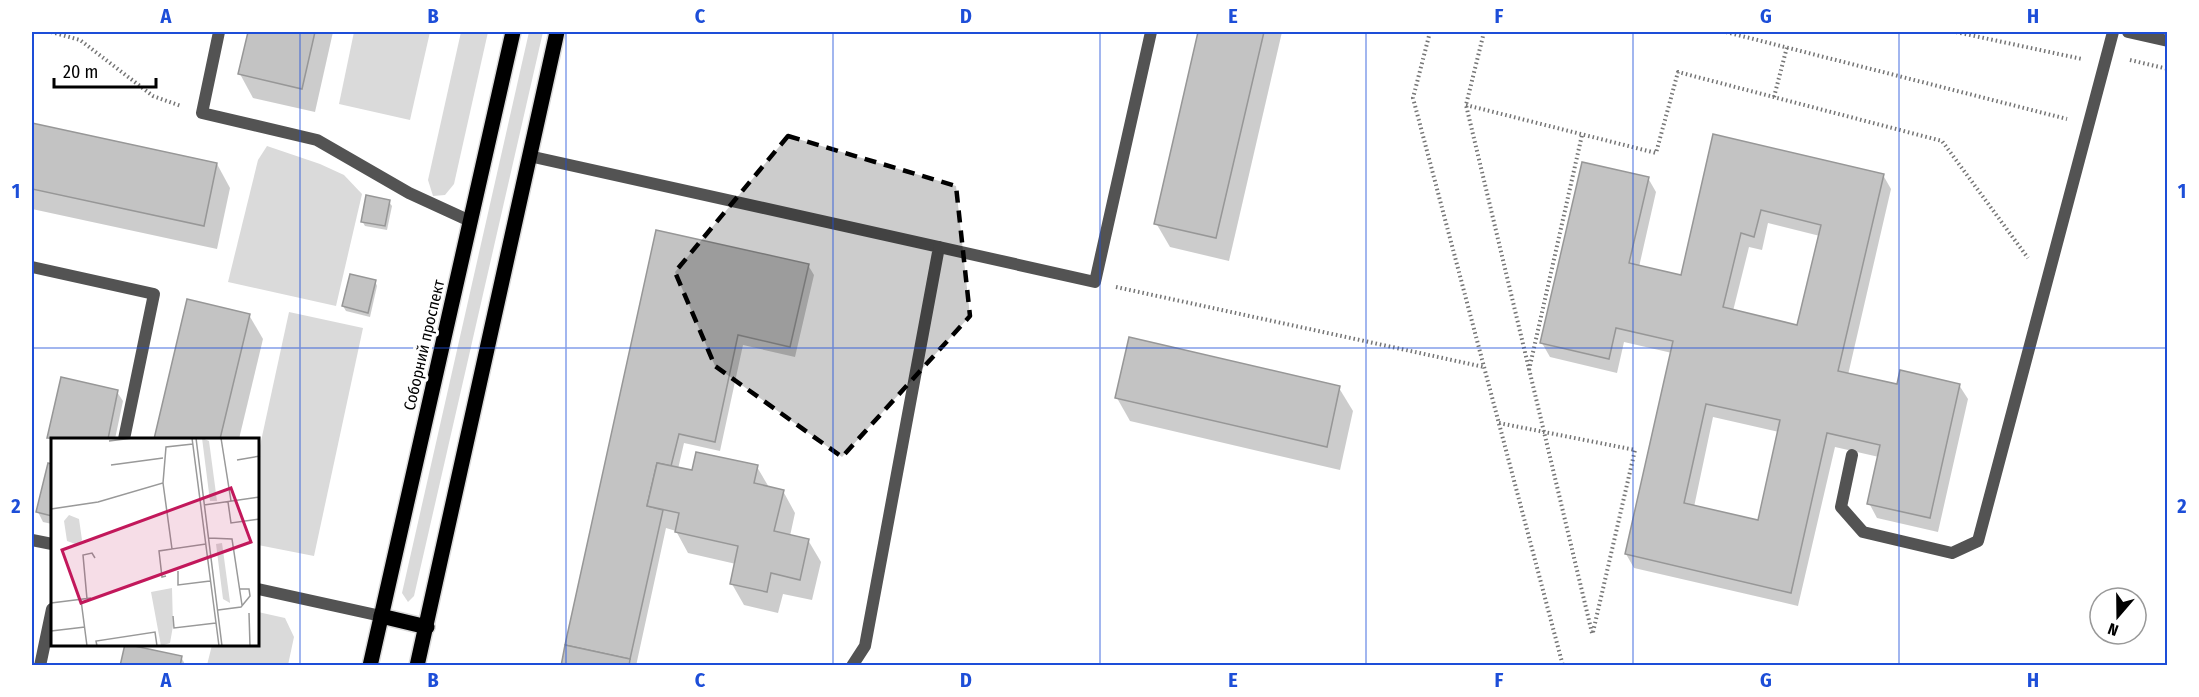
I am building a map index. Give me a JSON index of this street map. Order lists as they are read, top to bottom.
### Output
{
  "streets": {
    "main road": ["Соборний проспект"]
  },
  "scale_bar": "20 m",
  "north": "bottom",
  "grid": {
    "columns": [
      "A",
      "B",
      "C",
      "D",
      "E",
      "F",
      "G",
      "H"
    ],
    "rows": ["1", "2"]
  }
}
